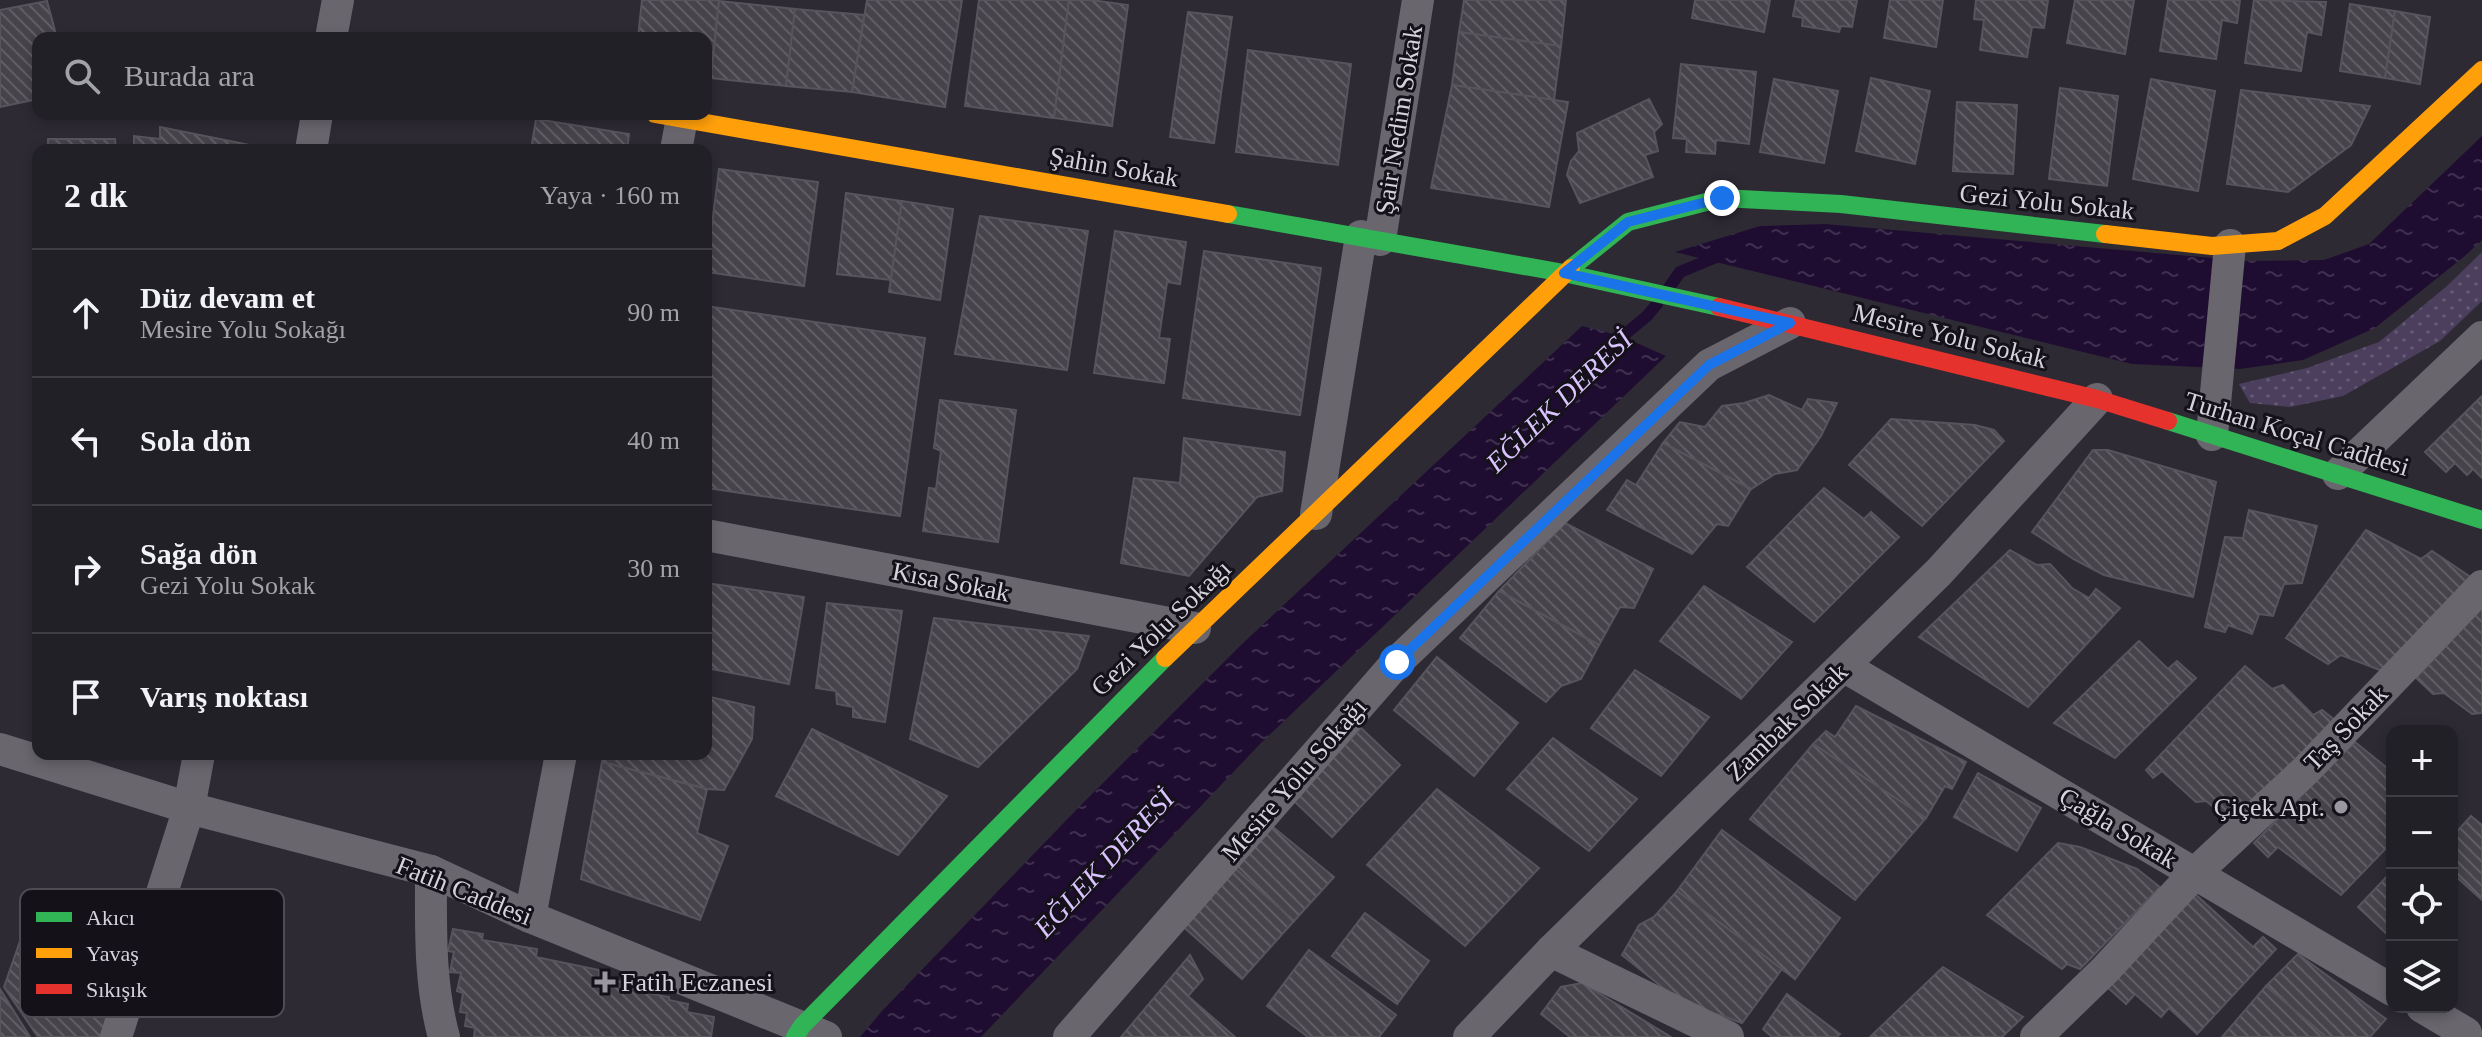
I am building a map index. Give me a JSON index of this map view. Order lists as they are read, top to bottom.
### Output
{
  "streets": {
    "street": [
      "Şair Nedim Sokak",
      "Şahin Sokak",
      "Gezi Yolu Sokak",
      "Mesire Yolu Sokak",
      "Turhan Koçal Caddesi",
      "Kısa Sokak",
      "Gezi Yolu Sokağı",
      "Zambak Sokak",
      "Taş Sokak",
      "Mesire Yolu Sokağı",
      "Çağla Sokak",
      "Fatih Caddesi"
    ]
  },
  "crossings": [
    ["Şair Nedim Sokak", "Şahin Sokak"],
    ["Şair Nedim Sokak", "Gezi Yolu Sokağı"],
    ["Şahin Sokak", "Gezi Yolu Sokak"],
    ["Şahin Sokak", "Mesire Yolu Sokak"],
    ["Şahin Sokak", "Gezi Yolu Sokağı"],
    ["Gezi Yolu Sokak", "Mesire Yolu Sokak"],
    ["Gezi Yolu Sokak", "Gezi Yolu Sokağı"],
    ["Mesire Yolu Sokak", "Turhan Koçal Caddesi"],
    ["Mesire Yolu Sokak", "Gezi Yolu Sokağı"],
    ["Mesire Yolu Sokak", "Zambak Sokak"],
    ["Mesire Yolu Sokak", "Mesire Yolu Sokağı"],
    ["Turhan Koçal Caddesi", "Zambak Sokak"],
    ["Kısa Sokak", "Gezi Yolu Sokağı"],
    ["Gezi Yolu Sokağı", "Fatih Caddesi"],
    ["Zambak Sokak", "Çağla Sokak"],
    ["Taş Sokak", "Çağla Sokak"]
  ],
  "water": ["EĞLEK DERESİ"],
  "places": {
    "other": ["Çiçek Apt."],
    "health": ["Fatih Eczanesi"]
  },
  "legend": ["Akıcı", "Yavaş", "Sıkışık"],
  "page": {
    "search": "Burada ara",
    "heading": ["2 dk", "Yaya · 160 m"],
    "list": [
      ["Düz devam et", "Mesire Yolu Sokağı", "90 m"],
      ["Sola dön", "40 m"],
      ["Sağa dön", "Gezi Yolu Sokak", "30 m"],
      "Varış noktası"
    ],
    "map_buttons": ["+", "−"]
  }
}
